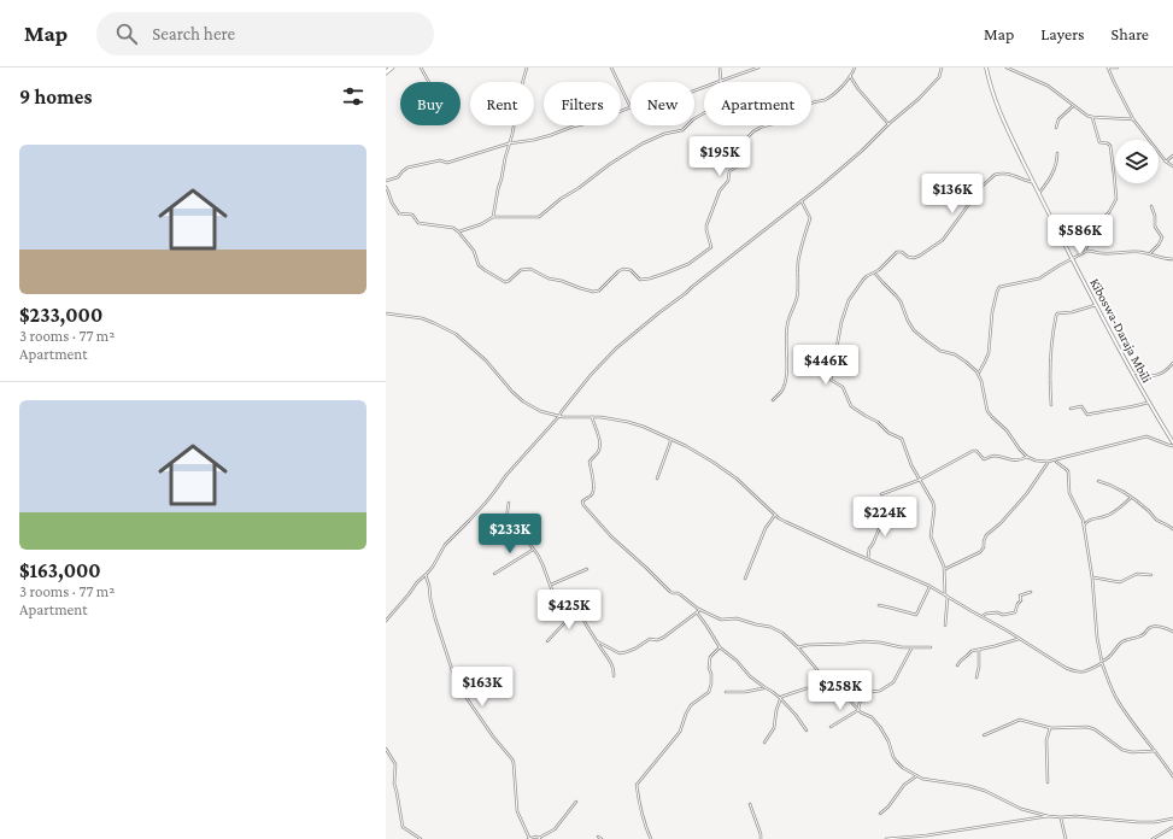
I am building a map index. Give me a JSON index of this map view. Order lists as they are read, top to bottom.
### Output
{
  "streets": {
    "main road": ["Kiboswa-Daraja Mbili"]
  },
  "page": {
    "header": "Map",
    "search": "Search here",
    "nav": ["Map", "Layers", "Share"],
    "heading": "9 homes",
    "chip": [
      "Buy",
      "Rent",
      "Filters",
      "New",
      "Apartment"
    ],
    "list": [
      {
        "name": "$233,000",
        "note": "3 rooms · 77 m² · Apartment"
      },
      {
        "name": "$163,000",
        "note": "3 rooms · 77 m² · Apartment"
      }
    ],
    "price": [
      "$195K",
      "$136K",
      "$586K",
      "$446K",
      "$224K",
      "$233K",
      "$425K",
      "$163K",
      "$258K"
    ]
  }
}
